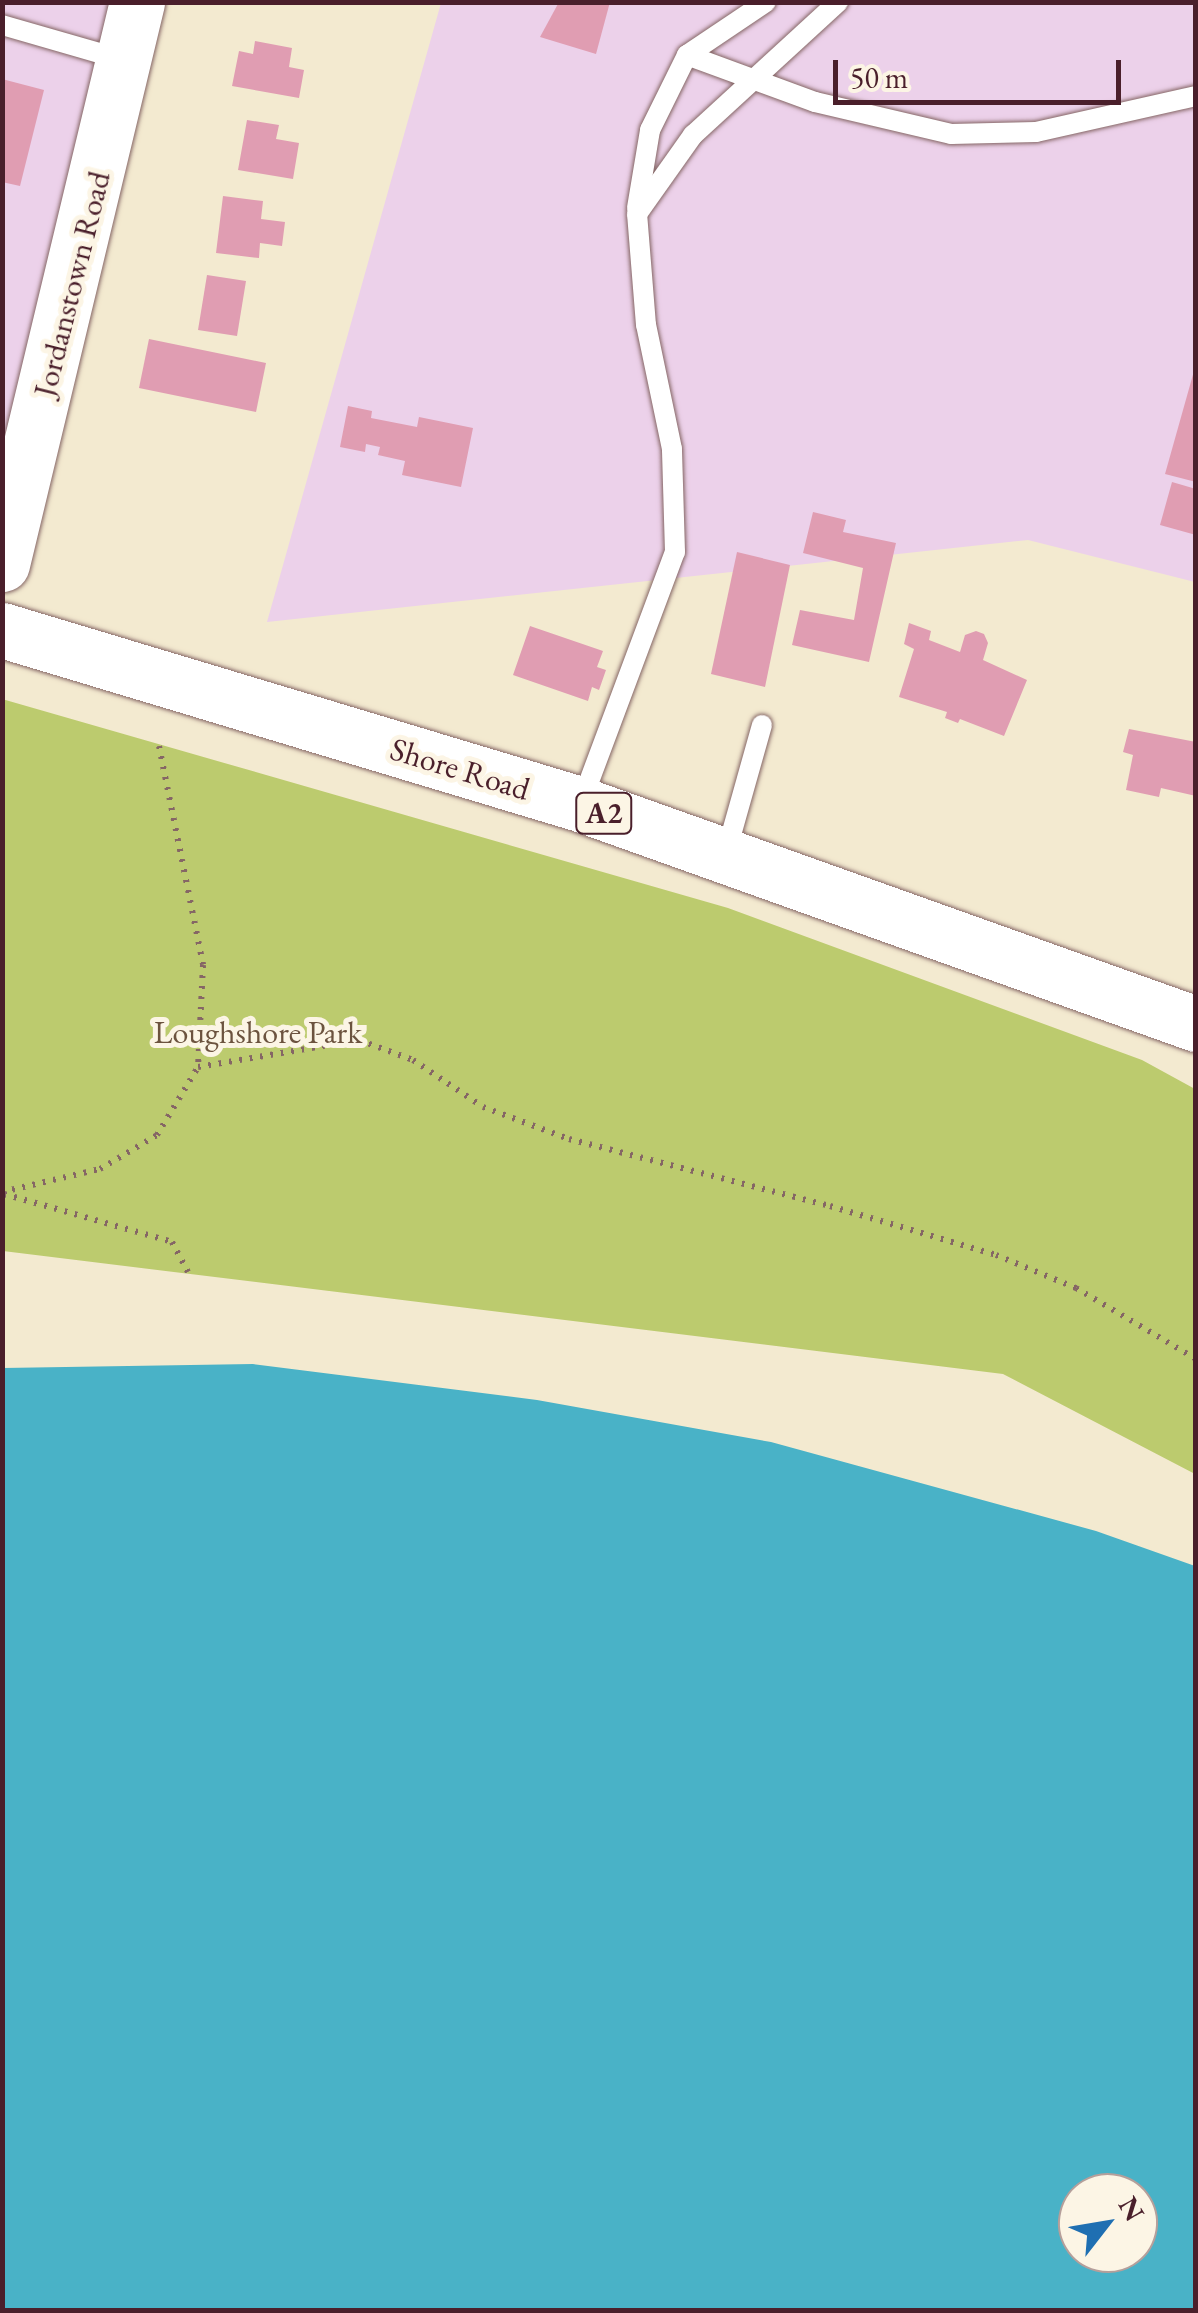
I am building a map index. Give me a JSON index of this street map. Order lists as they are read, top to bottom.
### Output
{
  "streets": {
    "main road": ["Jordanstown Road", "Shore Road", "A2"]
  },
  "parks": ["Loughshore Park"],
  "scale_bar": "50 m",
  "north": "top right"
}
